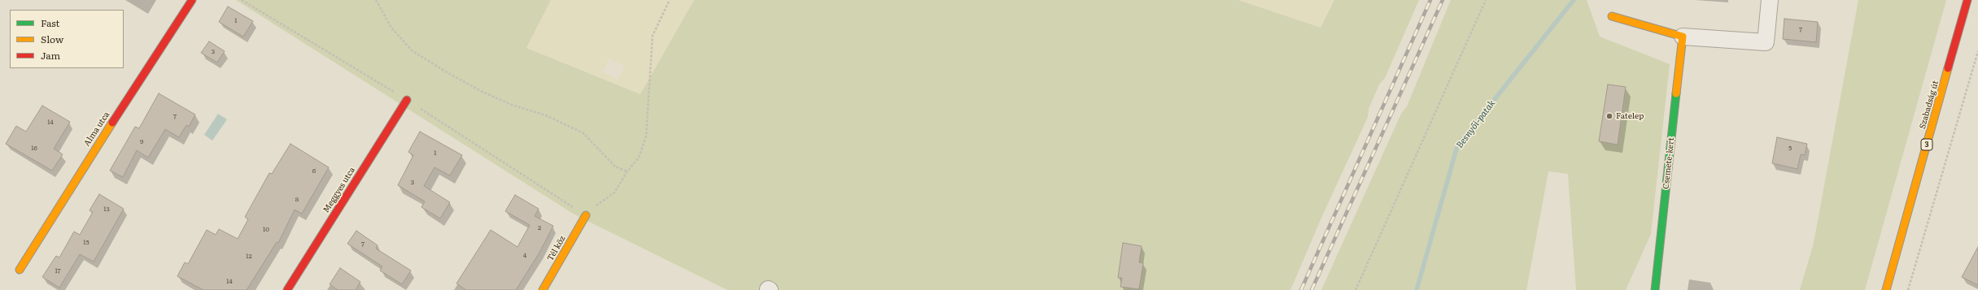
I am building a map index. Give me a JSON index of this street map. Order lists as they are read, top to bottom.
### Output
{
  "streets": {
    "street": [
      "Szabadság út",
      "Alma utca",
      "3",
      "Csemete-kert",
      "Meggyes utca",
      "Tél köz"
    ]
  },
  "water": ["Besnyői-patak"],
  "places": ["Fatelep"],
  "house_numbers": [
    "1",
    "7",
    "3",
    "7",
    "14",
    "9",
    "16",
    "5",
    "1",
    "6",
    "3",
    "8",
    "13",
    "2",
    "10",
    "15",
    "7",
    "4",
    "12",
    "17",
    "14"
  ],
  "legend": ["Fast", "Slow", "Jam"]
}
